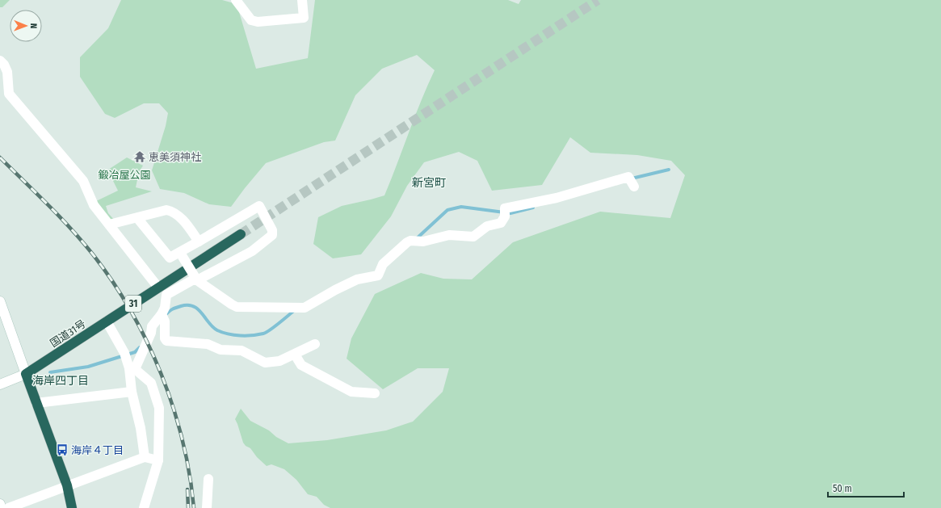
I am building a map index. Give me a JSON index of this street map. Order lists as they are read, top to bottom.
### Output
{
  "streets": {
    "highway": ["31", "国道31号"]
  },
  "districts": ["新宮町", "海岸四丁目"],
  "parks": ["鍛冶屋公園"],
  "places": {
    "temple": ["恵美須神社"],
    "bus stop": ["海岸４丁目"]
  },
  "scale_bar": "50 m",
  "north": "right"
}
